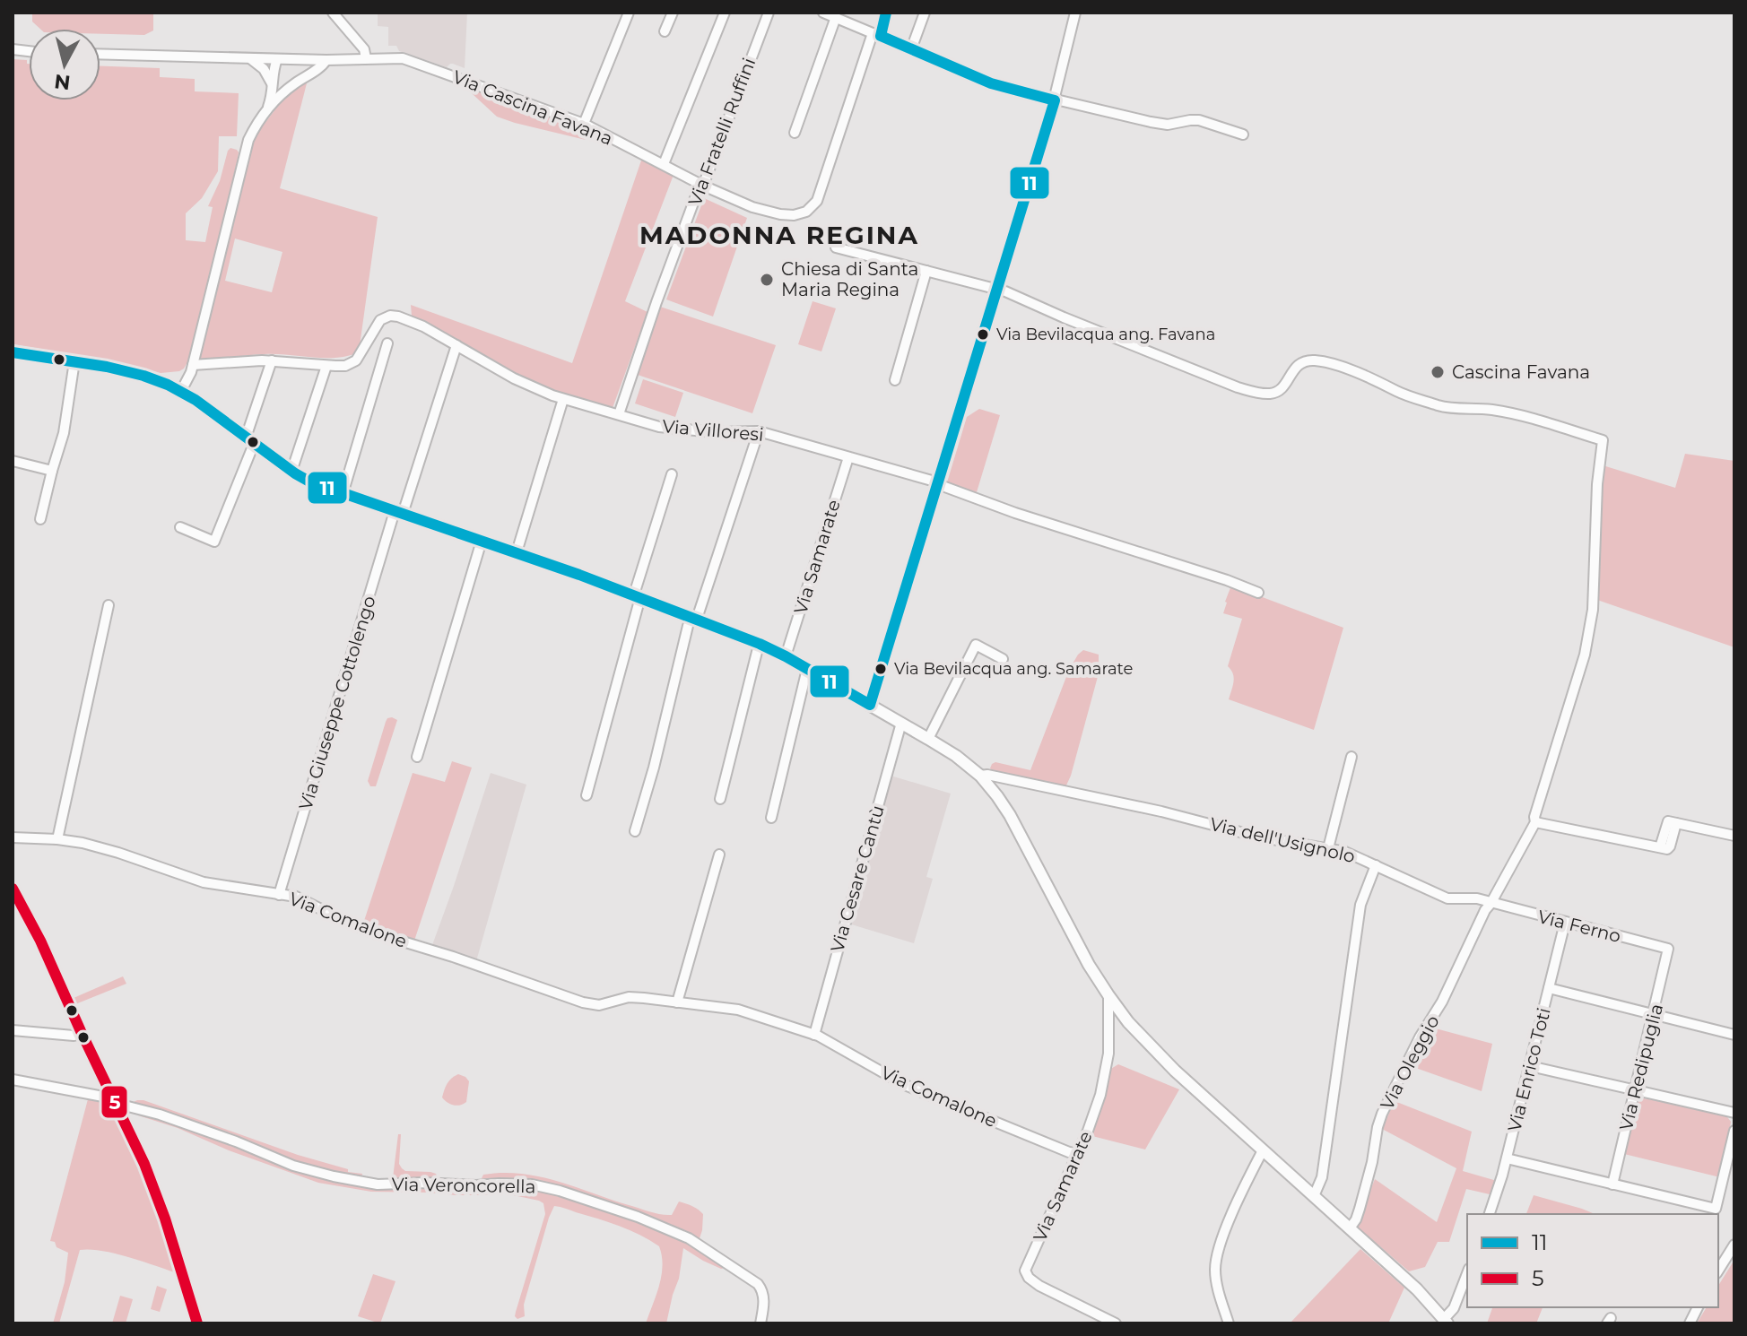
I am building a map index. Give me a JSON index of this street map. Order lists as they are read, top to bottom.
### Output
{
  "streets": {
    "street": [
      "Via Cascina Favana",
      "Via Fratelli Ruffini",
      "Via Villoresi",
      "Via Samarate",
      "Via Giuseppe Cottolengo",
      "Via dell'Usignolo",
      "Via Cesare Cantù",
      "Via Comalone",
      "Via Ferno",
      "Via Oleggio",
      "Via Redipuglia",
      "Via Enrico Toti",
      "Via Veroncorella"
    ]
  },
  "crossings": [
    ["Via Cascina Favana", "Via Fratelli Ruffini"],
    ["Via Fratelli Ruffini", "Via Villoresi"],
    ["Via Villoresi", "Via Samarate"],
    ["Via Samarate", "Via Comalone"],
    ["Via Giuseppe Cottolengo", "Via Comalone"],
    ["Via dell'Usignolo", "Via Ferno"],
    ["Via dell'Usignolo", "Via Oleggio"],
    ["Via Cesare Cantù", "Via Comalone"],
    ["Via Ferno", "Via Oleggio"],
    ["Via Ferno", "Via Redipuglia"],
    ["Via Ferno", "Via Enrico Toti"]
  ],
  "districts": ["MADONNA REGINA"],
  "places": [
    "Chiesa di Santa Maria Regina",
    "Via Bevilacqua ang. Favana",
    "Cascina Favana",
    "Via Bevilacqua ang. Samarate"
  ],
  "lines": ["transit line 11", "transit line 5"],
  "legend": ["11", "5"],
  "north": "bottom"
}
